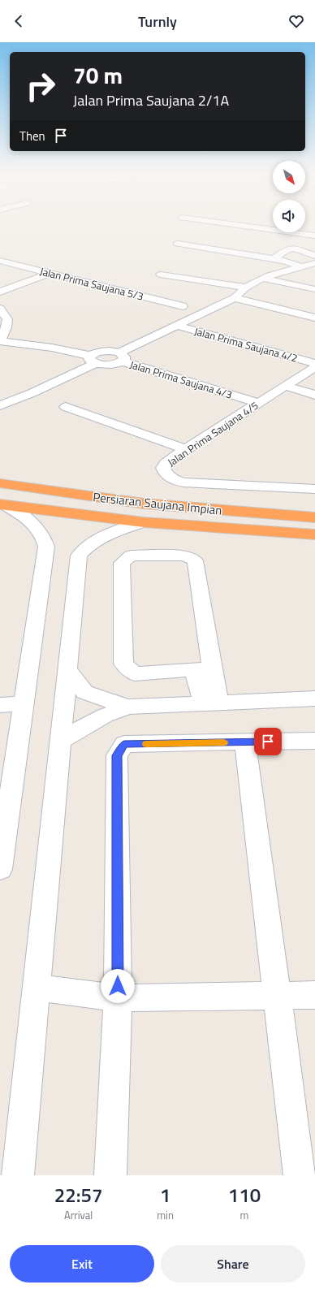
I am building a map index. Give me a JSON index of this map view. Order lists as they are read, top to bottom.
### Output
{
  "streets": {
    "highway": ["Persiaran Saujana Impian"],
    "street": [
      "Jalan Prima Saujana 5/3",
      "Jalan Prima Saujana 4/2",
      "Jalan Prima Saujana 4/3",
      "Jalan Prima Saujana 4/5"
    ]
  },
  "crossings": [
    ["Jalan Prima Saujana 4/3", "Jalan Prima Saujana 4/5"]
  ],
  "north": "bottom right",
  "page": {
    "header": "Turnly",
    "turn": ["70 m", "Jalan Prima Saujana 2/1A"],
    "then": "Then",
    "eta": [
      "22:57",
      "Arrival",
      "1",
      "min",
      "110",
      "m"
    ],
    "buttons": ["Exit", "Share"]
  }
}
